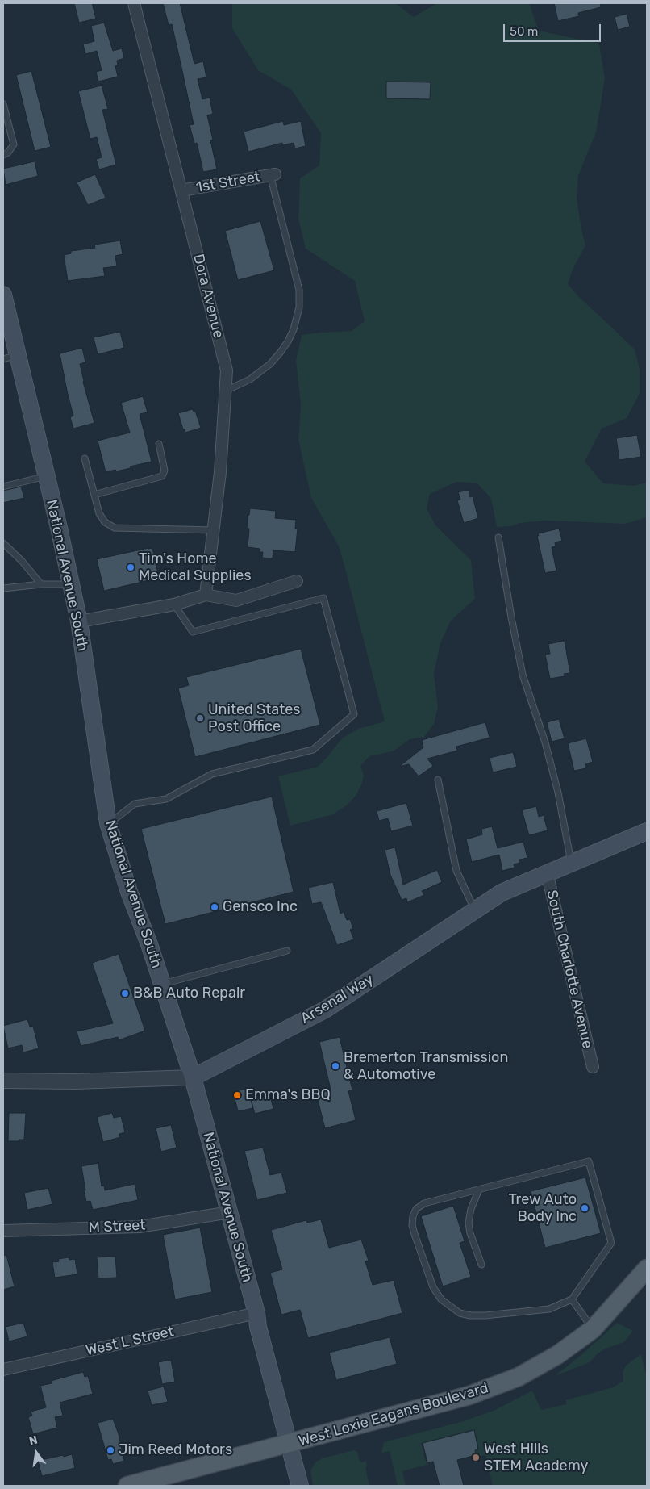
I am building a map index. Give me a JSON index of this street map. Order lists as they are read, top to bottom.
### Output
{
  "streets": {
    "main road": ["National Avenue South", "Arsenal Way", "West Loxie Eagans Boulevard"],
    "street": [
      "1st Street",
      "Dora Avenue",
      "South Charlotte Avenue",
      "M Street",
      "West L Street"
    ]
  },
  "crossings": [
    ["1st Street", "Dora Avenue"],
    ["National Avenue South", "Arsenal Way"],
    ["National Avenue South", "M Street"],
    ["National Avenue South", "West L Street"],
    ["National Avenue South", "West Loxie Eagans Boulevard"],
    ["South Charlotte Avenue", "Arsenal Way"]
  ],
  "places": [
    "Tim's Home Medical Supplies",
    "United States Post Office",
    "Gensco Inc",
    "B&B Auto Repair",
    "Bremerton Transmission & Automotive",
    "Emma's BBQ",
    "Trew Auto Body Inc",
    "Jim Reed Motors",
    "West Hills STEM Academy"
  ],
  "scale_bar": "50 m",
  "north": "top"
}
